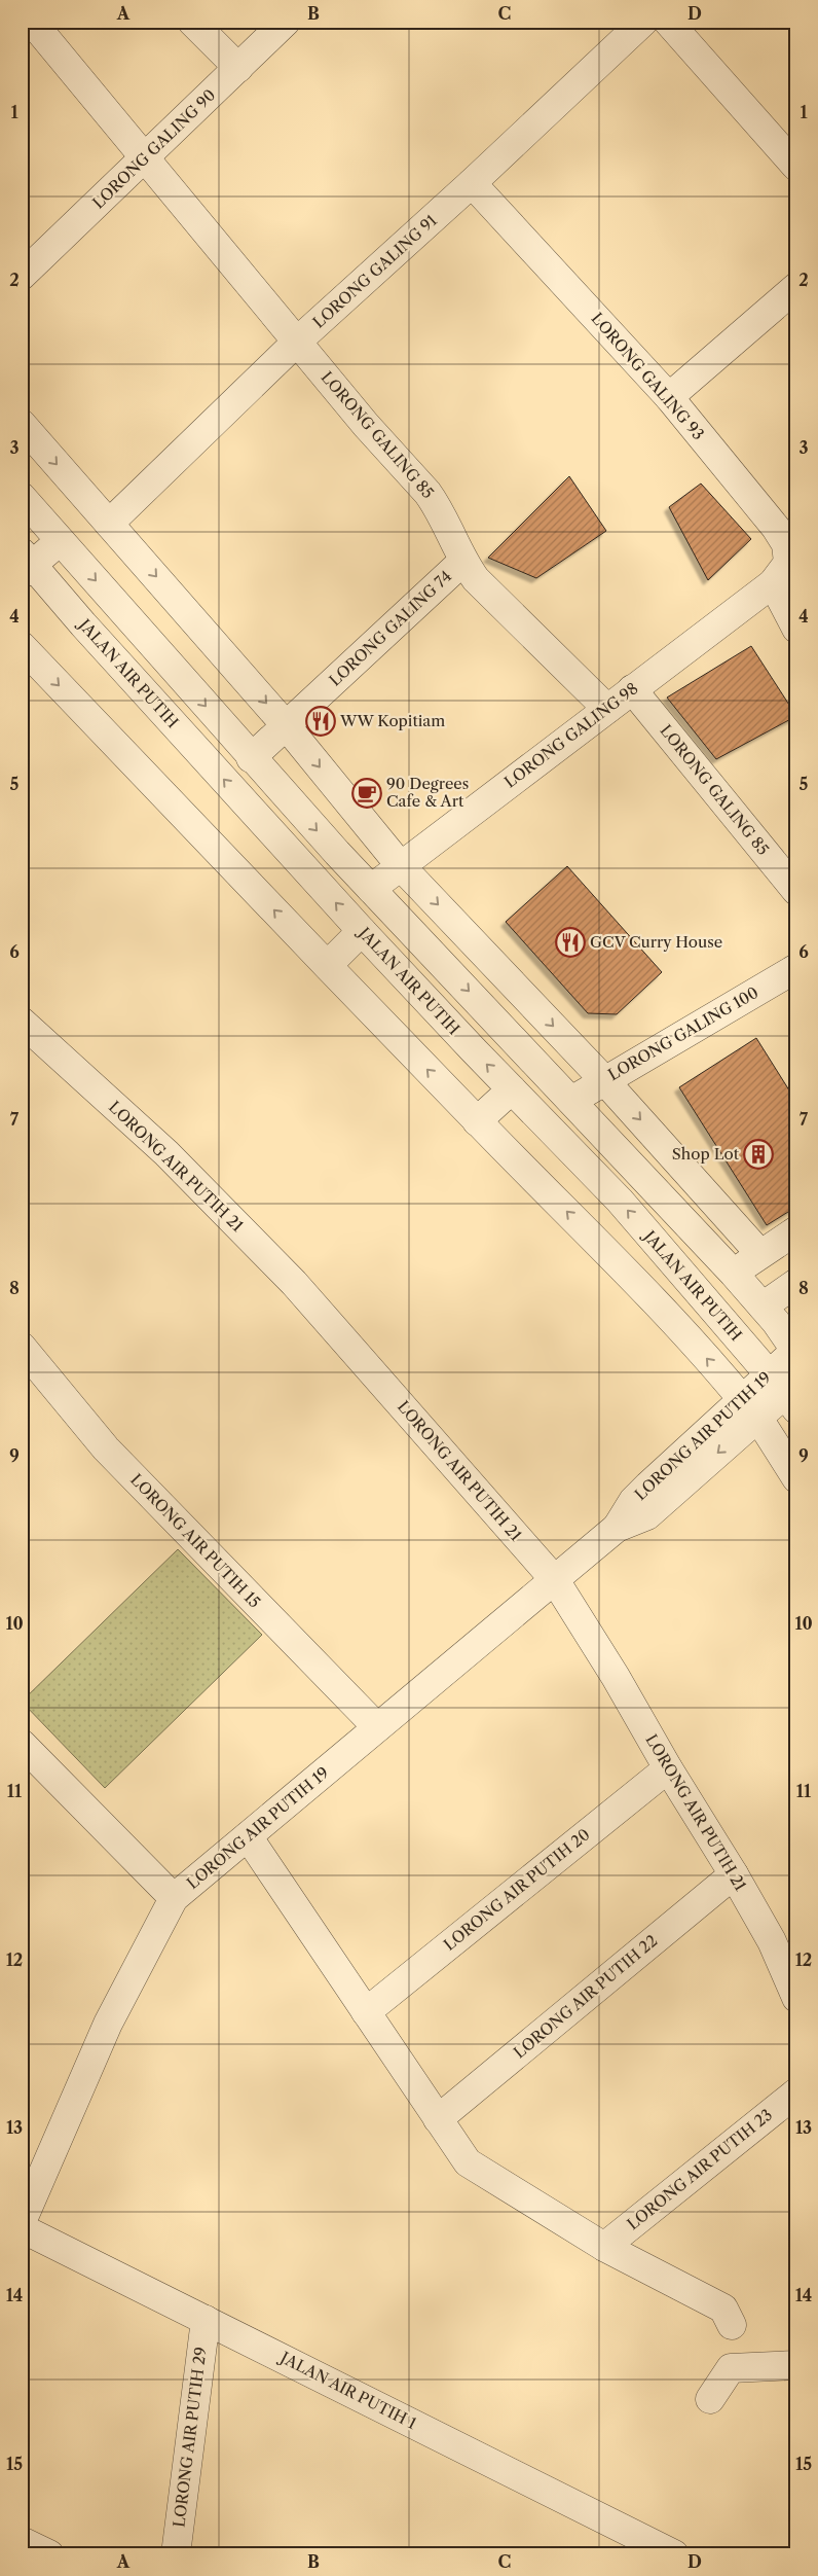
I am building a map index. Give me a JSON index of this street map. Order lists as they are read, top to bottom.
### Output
{
  "streets": {
    "street": [
      "LORONG GALING 90",
      "LORONG GALING 91",
      "LORONG GALING 93",
      "LORONG GALING 85",
      "LORONG GALING 74",
      "JALAN AIR PUTIH",
      "LORONG GALING 98",
      "LORONG GALING 100",
      "LORONG AIR PUTIH 21",
      "LORONG AIR PUTIH 19",
      "LORONG AIR PUTIH 15",
      "LORONG AIR PUTIH 20",
      "LORONG AIR PUTIH 22",
      "LORONG AIR PUTIH 23",
      "JALAN AIR PUTIH 1",
      "LORONG AIR PUTIH 29"
    ]
  },
  "crossings": [
    ["LORONG GALING 90", "LORONG GALING 85"],
    ["LORONG GALING 91", "LORONG GALING 93"],
    ["LORONG GALING 91", "LORONG GALING 85"],
    ["LORONG GALING 93", "LORONG GALING 98"],
    ["LORONG GALING 85", "LORONG GALING 74"],
    ["LORONG GALING 85", "LORONG GALING 98"],
    ["JALAN AIR PUTIH", "LORONG AIR PUTIH 19"],
    ["LORONG AIR PUTIH 21", "LORONG AIR PUTIH 19"],
    ["LORONG AIR PUTIH 21", "LORONG AIR PUTIH 20"],
    ["LORONG AIR PUTIH 21", "LORONG AIR PUTIH 22"],
    ["LORONG AIR PUTIH 19", "LORONG AIR PUTIH 15"],
    ["JALAN AIR PUTIH 1", "LORONG AIR PUTIH 29"]
  ],
  "places": {
    "restaurant": ["WW Kopitiam", "GCV Curry House"],
    "cafe": ["90 Degrees Cafe & Art"],
    "building": ["Shop Lot"]
  },
  "grid": {
    "columns": [
      "A",
      "B",
      "C",
      "D"
    ],
    "rows": [
      "1",
      "2",
      "3",
      "4",
      "5",
      "6",
      "7",
      "8",
      "9",
      "10",
      "11",
      "12",
      "13",
      "14",
      "15"
    ]
  }
}
